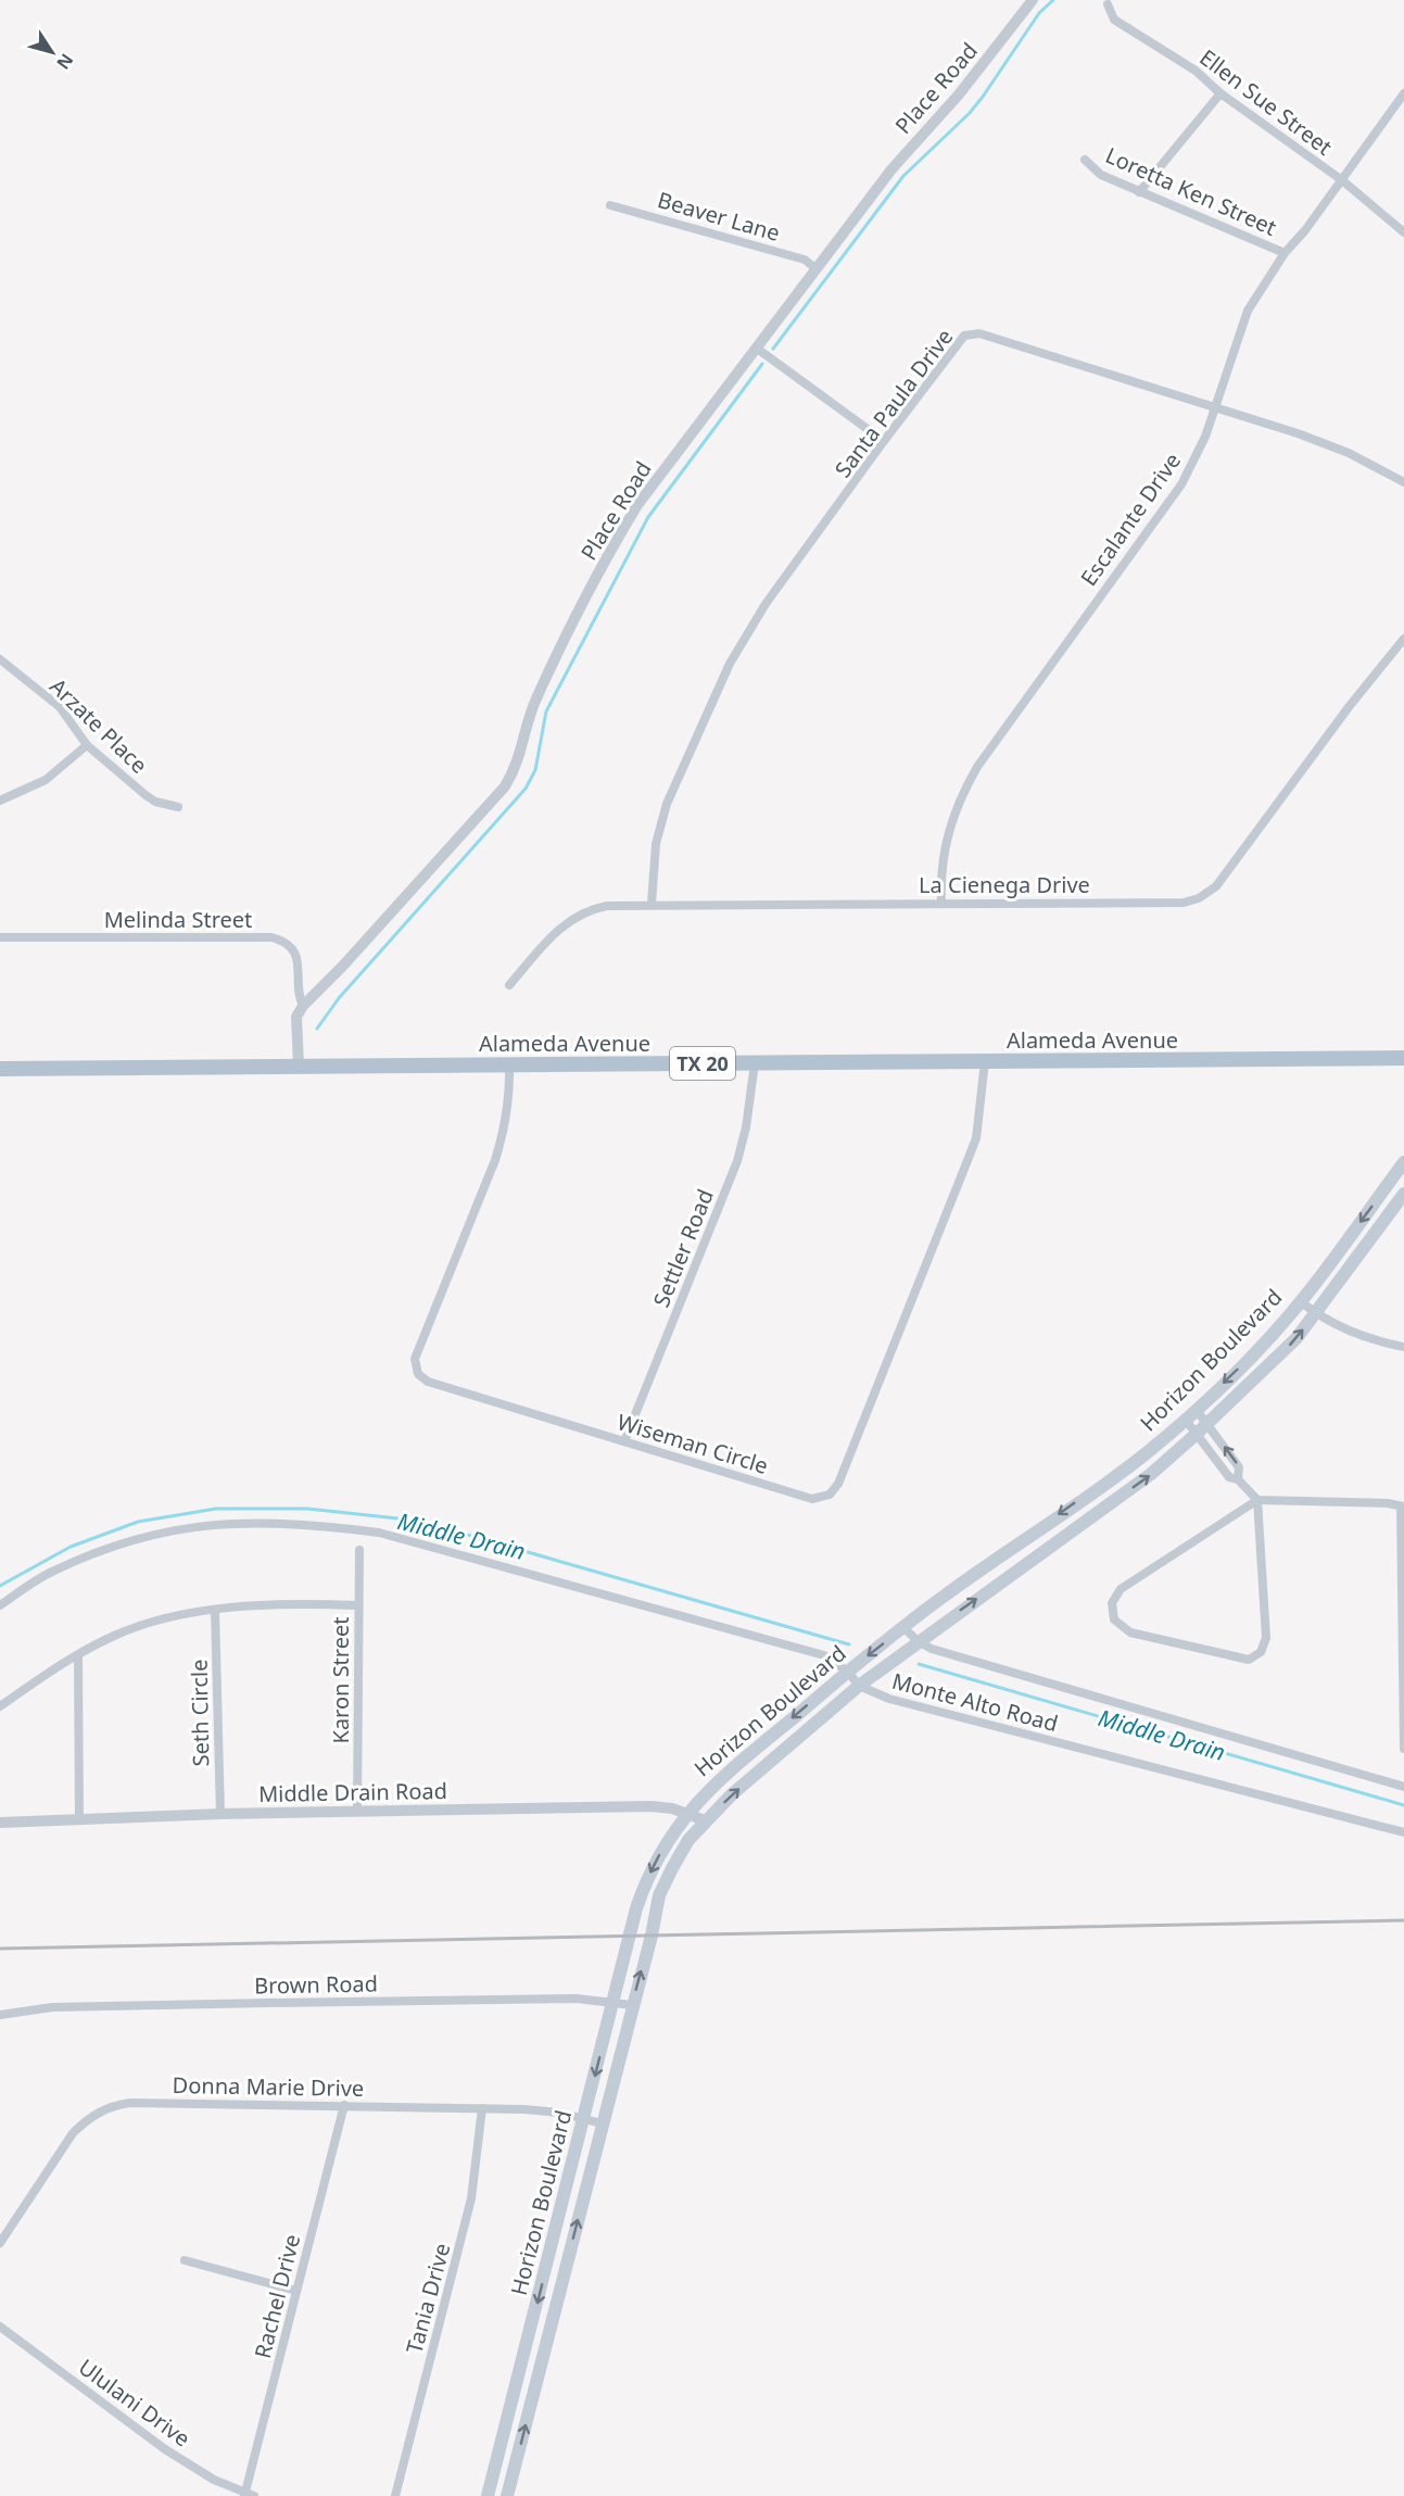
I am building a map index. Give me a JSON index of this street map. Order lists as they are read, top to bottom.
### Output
{
  "streets": {
    "main road": ["Alameda Avenue", "TX 20", "Horizon Boulevard"],
    "street": [
      "Place Road",
      "Ellen Sue Street",
      "Loretta Ken Street",
      "Beaver Lane",
      "Santa Paula Drive",
      "Escalante Drive",
      "Arzate Place",
      "La Cienega Drive",
      "Melinda Street",
      "Settler Road",
      "Wiseman Circle",
      "Karon Street",
      "Monte Alto Road",
      "Seth Circle",
      "Middle Drain Road",
      "Brown Road",
      "Donna Marie Drive",
      "Rachel Drive",
      "Tania Drive",
      "Ululani Drive"
    ]
  },
  "crossings": [
    ["Place Road", "Beaver Lane"],
    ["Place Road", "Melinda Street"],
    ["Ellen Sue Street", "Escalante Drive"],
    ["Loretta Ken Street", "Escalante Drive"],
    ["Santa Paula Drive", "Escalante Drive"],
    ["Santa Paula Drive", "La Cienega Drive"],
    ["Escalante Drive", "La Cienega Drive"],
    ["Alameda Avenue", "Settler Road"],
    ["Alameda Avenue", "Wiseman Circle"],
    ["Settler Road", "Wiseman Circle"],
    ["Horizon Boulevard", "Monte Alto Road"],
    ["Horizon Boulevard", "Middle Drain Road"],
    ["Horizon Boulevard", "Brown Road"],
    ["Horizon Boulevard", "Donna Marie Drive"],
    ["Karon Street", "Middle Drain Road"],
    ["Seth Circle", "Middle Drain Road"],
    ["Donna Marie Drive", "Rachel Drive"],
    ["Donna Marie Drive", "Tania Drive"],
    ["Rachel Drive", "Ululani Drive"]
  ],
  "water": ["Middle Drain"],
  "north": "bottom right"
}
